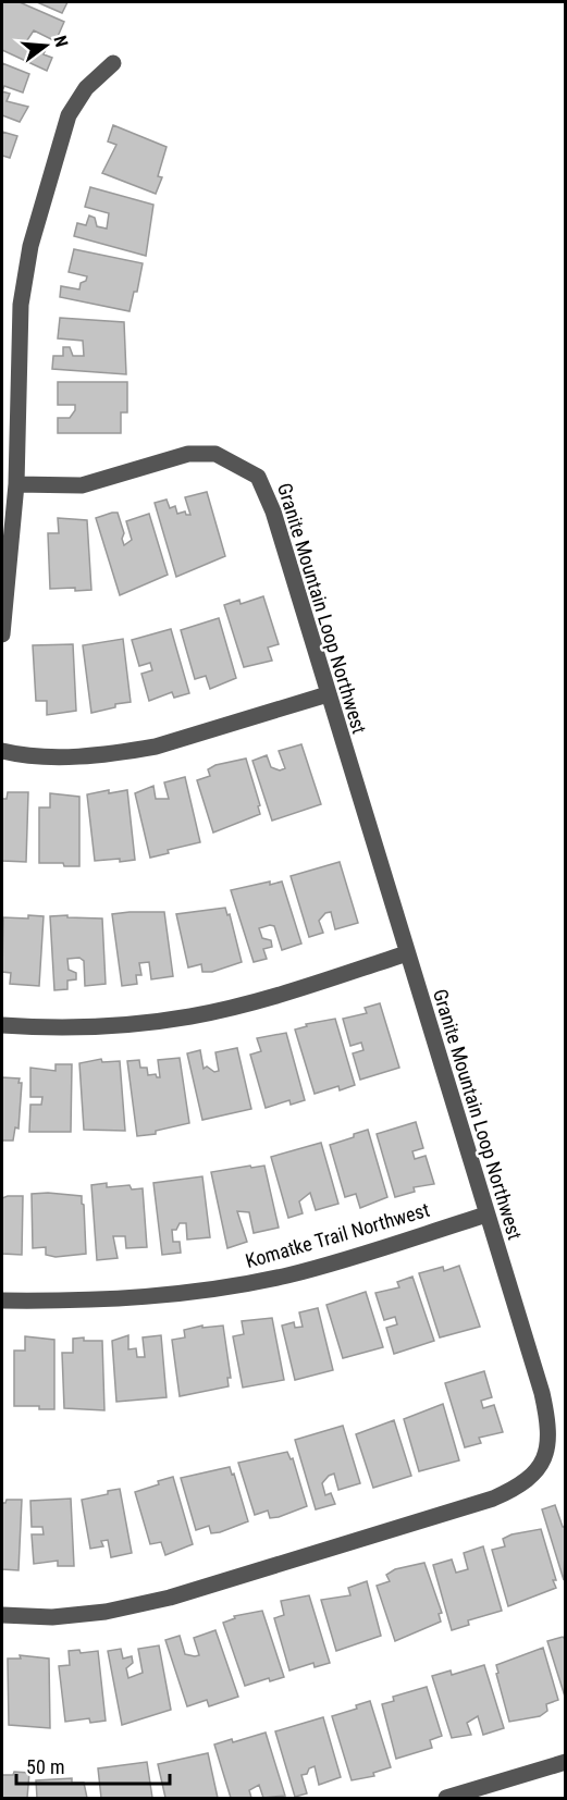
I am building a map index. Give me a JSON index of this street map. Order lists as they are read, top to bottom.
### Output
{
  "streets": {
    "street": ["Granite Mountain Loop Northwest", "Komatke Trail Northwest"]
  },
  "crossings": [
    ["Granite Mountain Loop Northwest", "Komatke Trail Northwest"]
  ],
  "scale_bar": "50 m",
  "north": "right"
}
